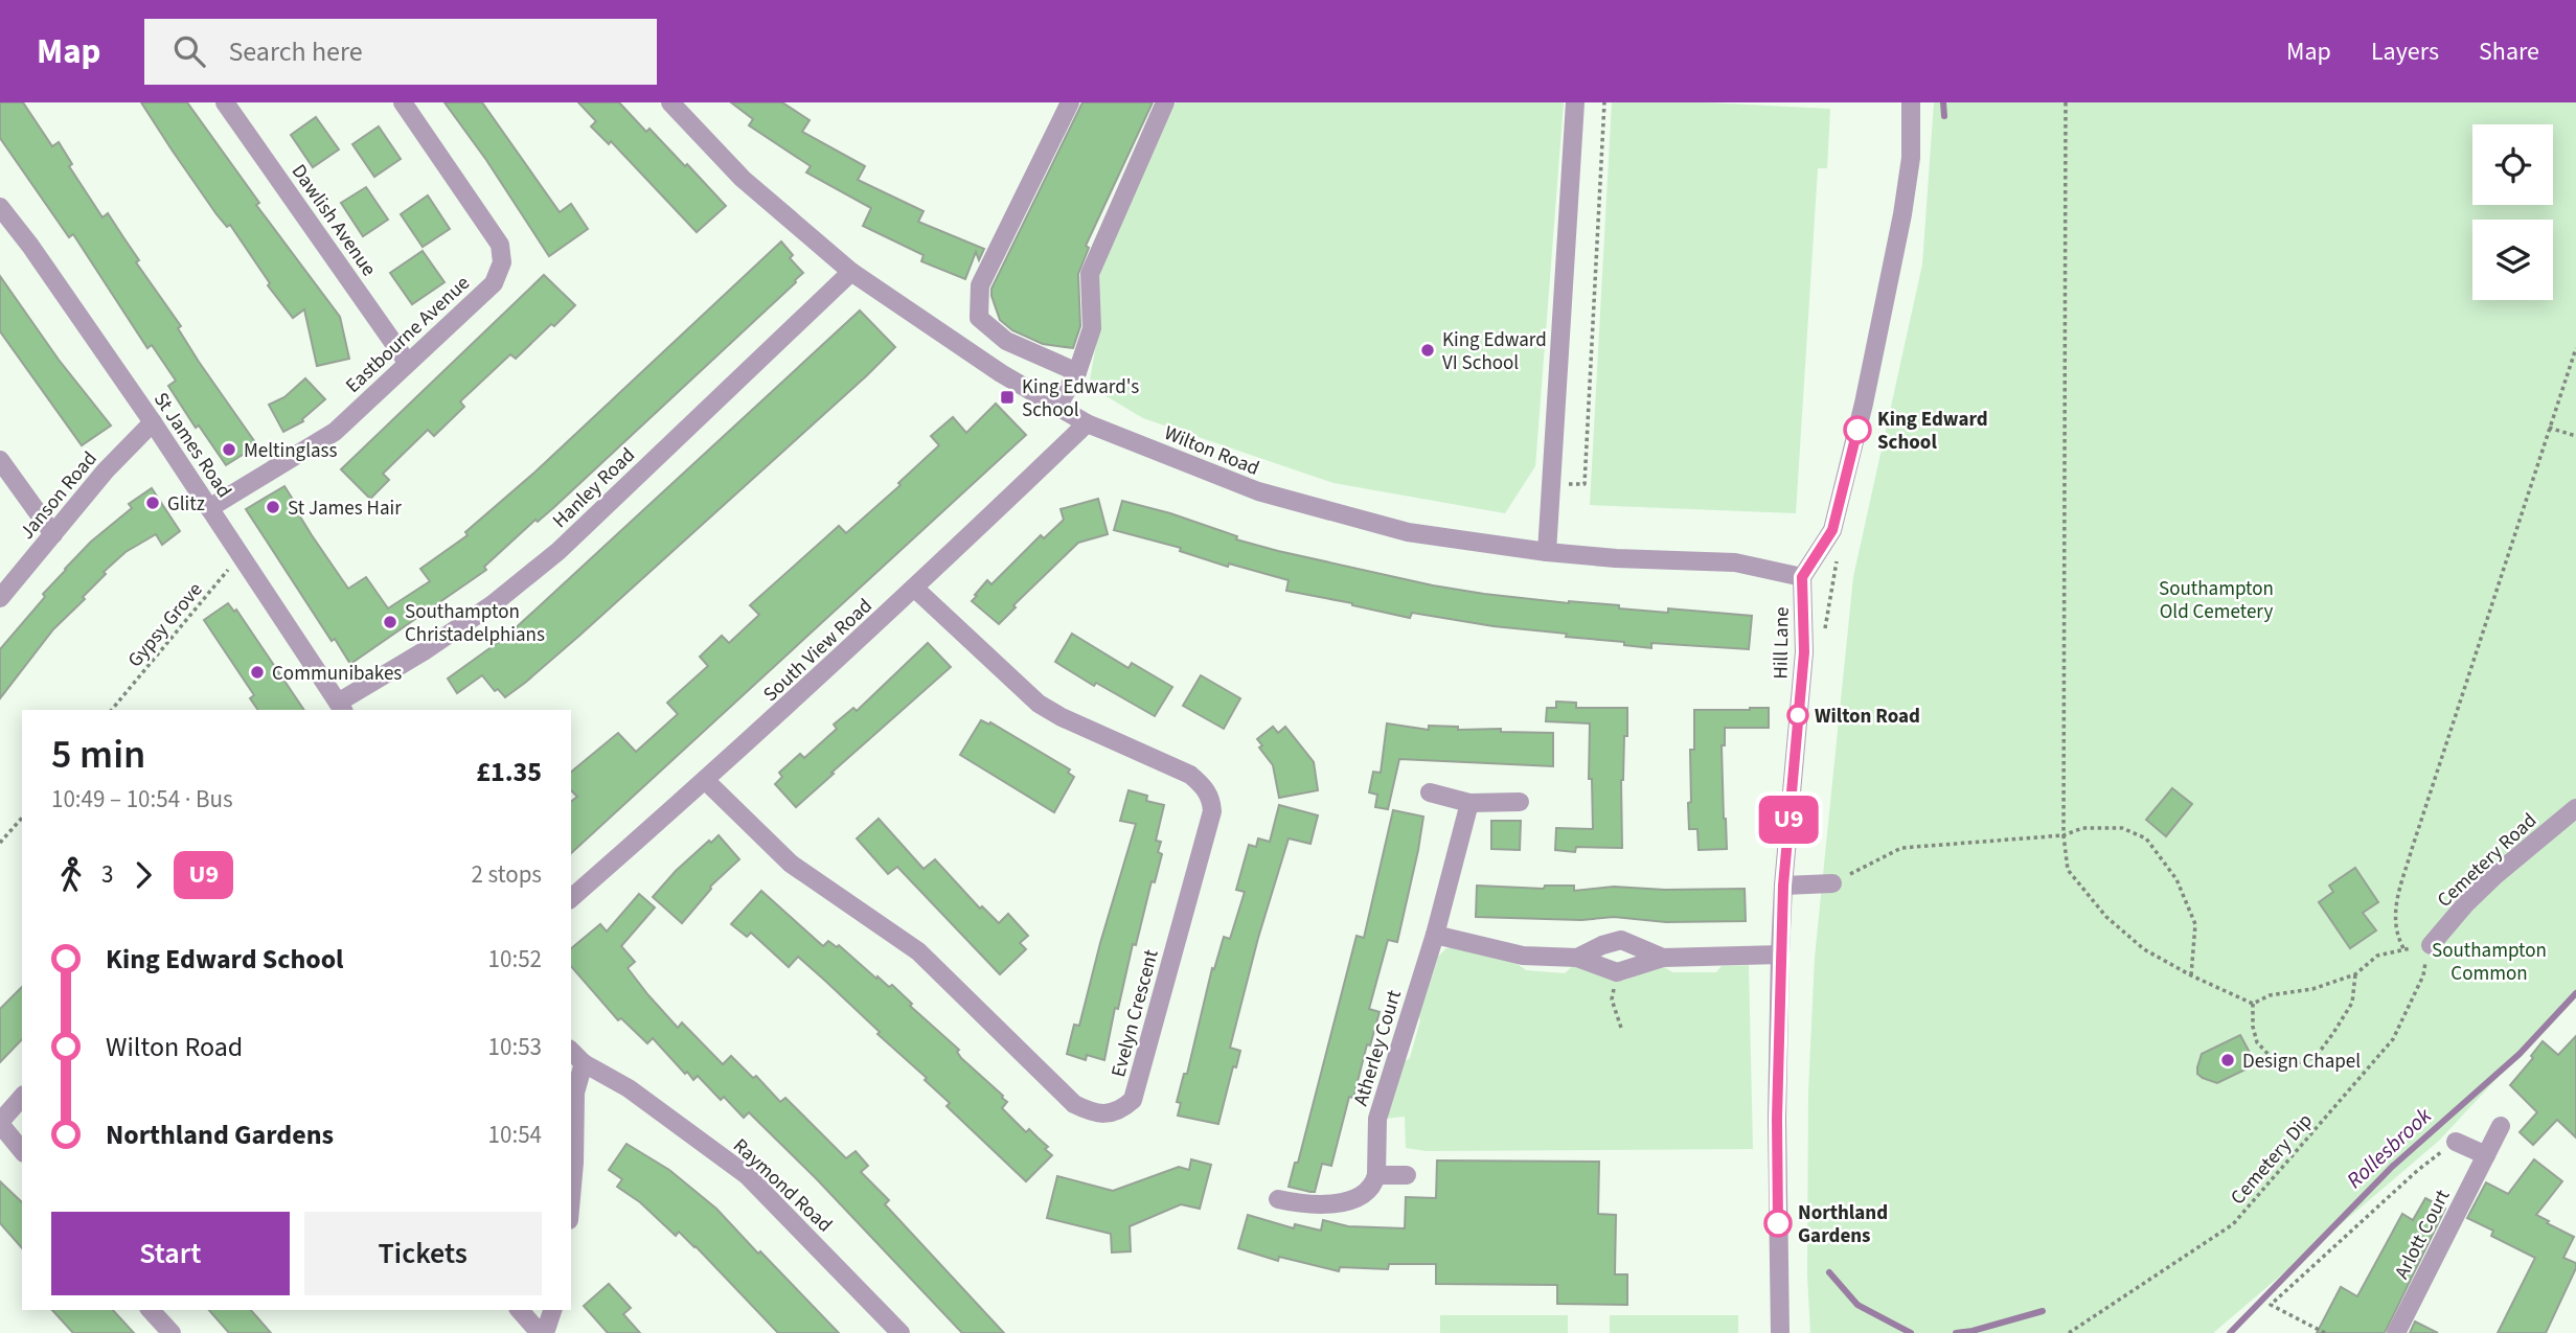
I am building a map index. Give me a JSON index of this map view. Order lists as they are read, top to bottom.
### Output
{
  "streets": {
    "street": [
      "Dawlish Avenue",
      "Eastbourne Avenue",
      "St James Road",
      "Wilton Road",
      "Hanley Road",
      "Janson Road",
      "Hill Lane",
      "South View Road",
      "Cemetery Road",
      "Evelyn Crescent",
      "Atherley Court",
      "Raymond Road",
      "Arlott Court"
    ],
    "path": ["Gypsy Grove", "Cemetery Dip"]
  },
  "crossings": [
    ["Dawlish Avenue", "Eastbourne Avenue"],
    ["Eastbourne Avenue", "St James Road"],
    ["St James Road", "Hanley Road"],
    ["St James Road", "Janson Road"],
    ["St James Road", "Gypsy Grove"],
    ["Wilton Road", "Hanley Road"],
    ["Wilton Road", "Hill Lane"],
    ["Wilton Road", "South View Road"],
    ["South View Road", "Evelyn Crescent"],
    ["Cemetery Road", "Cemetery Dip"]
  ],
  "water": ["Rollesbrook"],
  "parks": ["Southampton Old Cemetery", "Southampton Common"],
  "places": {
    "other": [
      "King Edward VI School",
      "King Edward School",
      "Meltinglass",
      "Glitz",
      "St James Hair",
      "Southampton Christadelphians",
      "Communibakes",
      "Wilton Road",
      "Design Chapel",
      "Northland Gardens"
    ],
    "transit": ["King Edward's School"]
  },
  "lines": ["bus line U9"],
  "page": {
    "header": "Map",
    "search": "Search here",
    "nav": ["Map", "Layers", "Share"],
    "on_map": "U9",
    "heading": ["5 min", "10:49 – 10:54 · Bus", "£1.35"],
    "legs": ["3", "U9", "2 stops"],
    "list": [
      {
        "name": "King Edward School",
        "value": "10:52"
      },
      {
        "name": "Wilton Road",
        "value": "10:53"
      },
      {
        "name": "Northland Gardens",
        "value": "10:54"
      }
    ],
    "buttons": ["Start", "Tickets"]
  }
}
